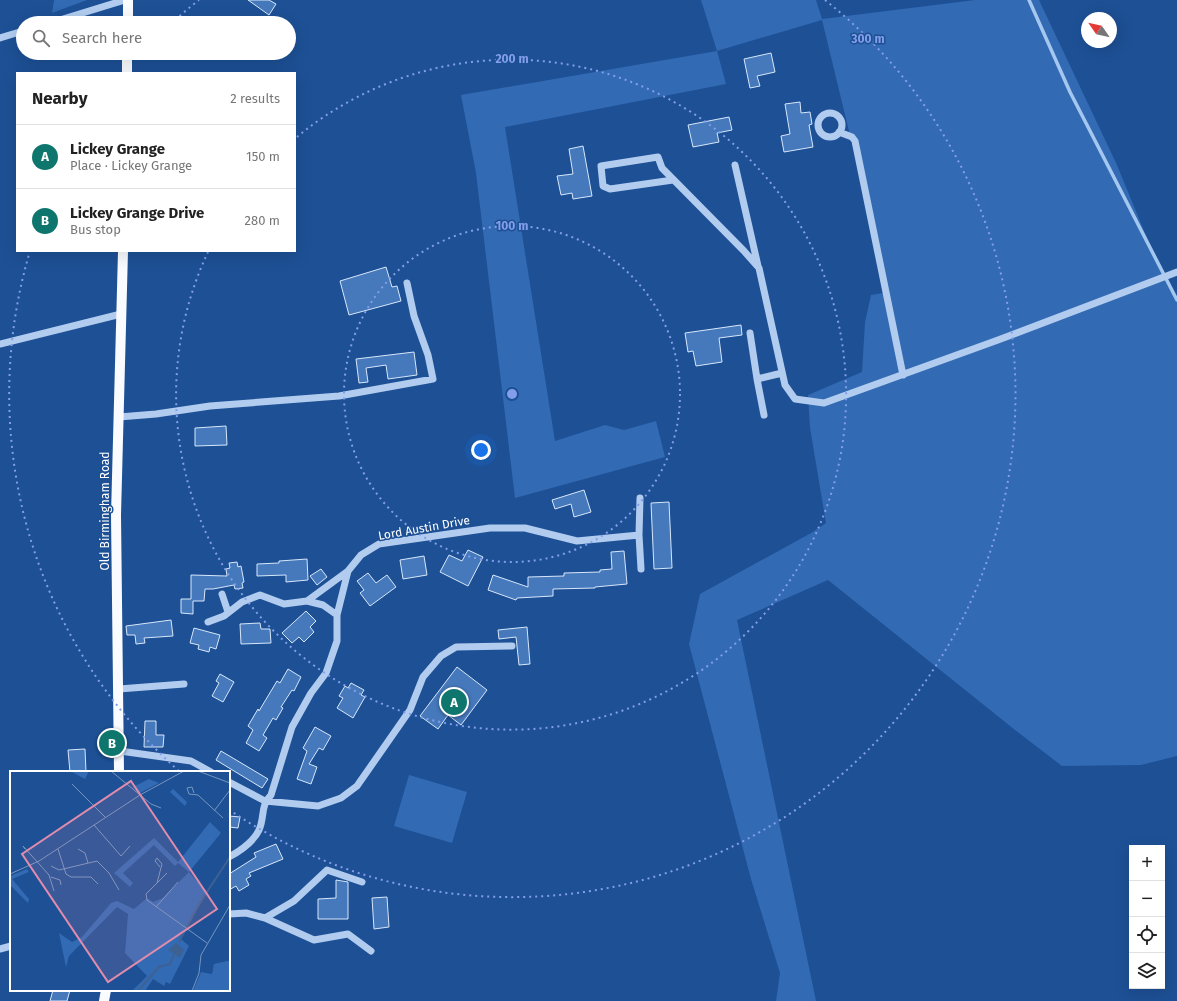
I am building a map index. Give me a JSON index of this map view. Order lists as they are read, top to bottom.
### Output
{
  "streets": {
    "main road": ["Old Birmingham Road"],
    "street": ["Lord Austin Drive"]
  },
  "north": "top left",
  "page": {
    "search": "Search here",
    "heading": ["Nearby", "2 results"],
    "list": [
      {
        "mark": "A",
        "name": "Lickey Grange",
        "note": "Place · Lickey Grange",
        "value": "150 m"
      },
      {
        "mark": "B",
        "name": "Lickey Grange Drive",
        "note": "Bus stop",
        "value": "280 m"
      }
    ],
    "pins": ["A", "B"],
    "map_buttons": ["+", "−"]
  },
  "rings": ["300 m", "200 m", "100 m"]
}
